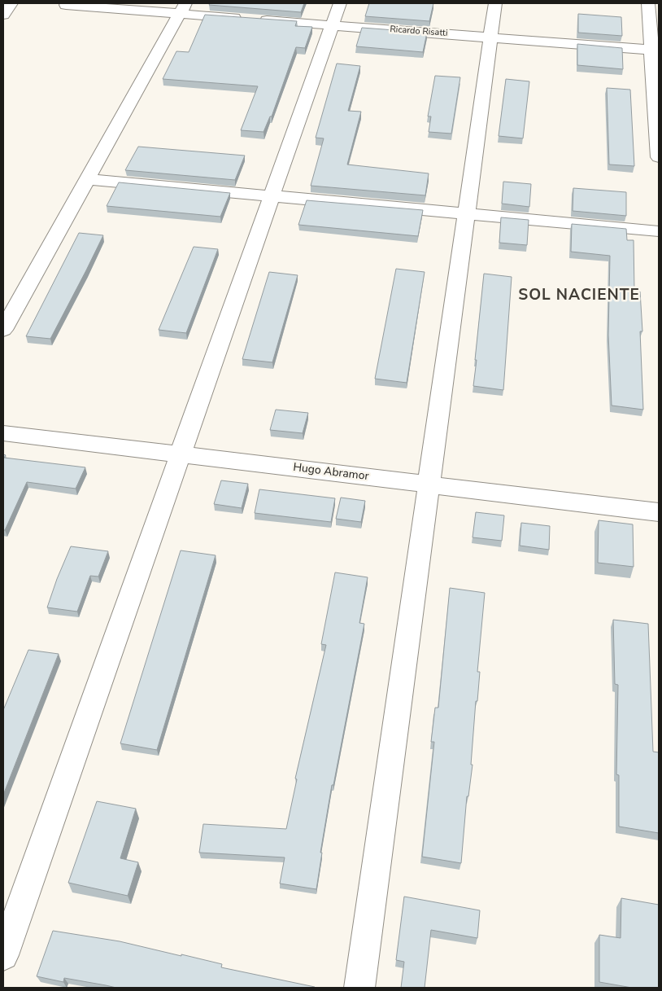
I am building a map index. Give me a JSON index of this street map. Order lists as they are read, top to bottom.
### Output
{
  "streets": {
    "street": ["Ricardo Risatti", "Hugo Abramor"]
  },
  "districts": ["SOL NACIENTE"]
}
